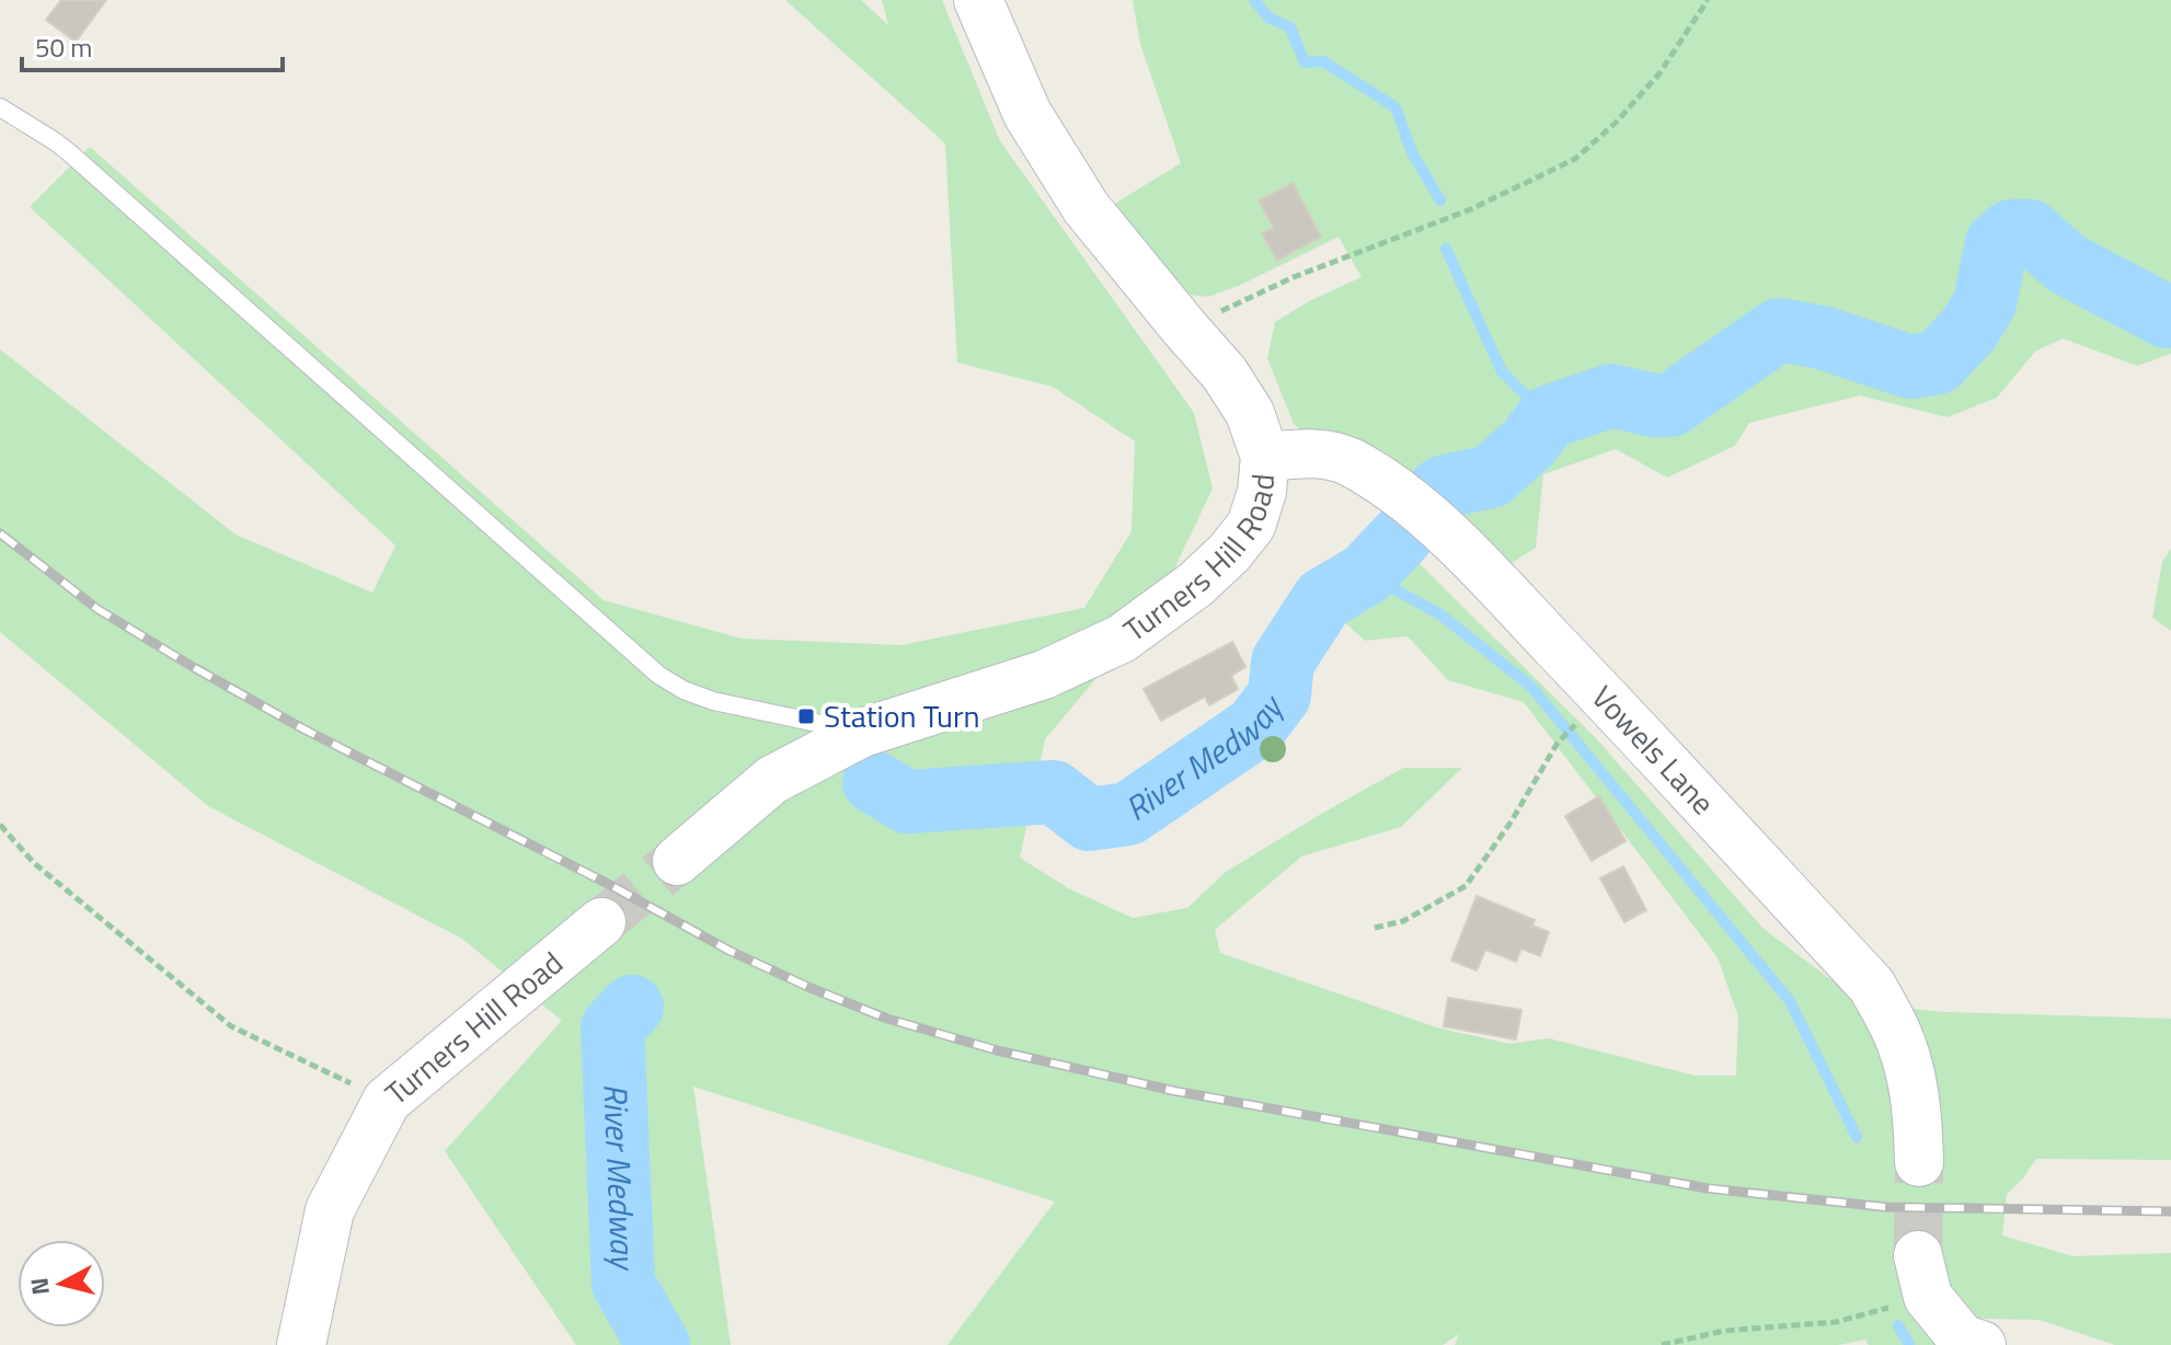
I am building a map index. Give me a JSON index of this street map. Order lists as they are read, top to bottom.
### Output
{
  "streets": {
    "main road": ["Turners Hill Road", "Vowels Lane"]
  },
  "crossings": [
    ["Turners Hill Road", "Vowels Lane"]
  ],
  "water": ["River Medway"],
  "places": {
    "transit": ["Station Turn"]
  },
  "scale_bar": "50 m",
  "north": "left"
}
